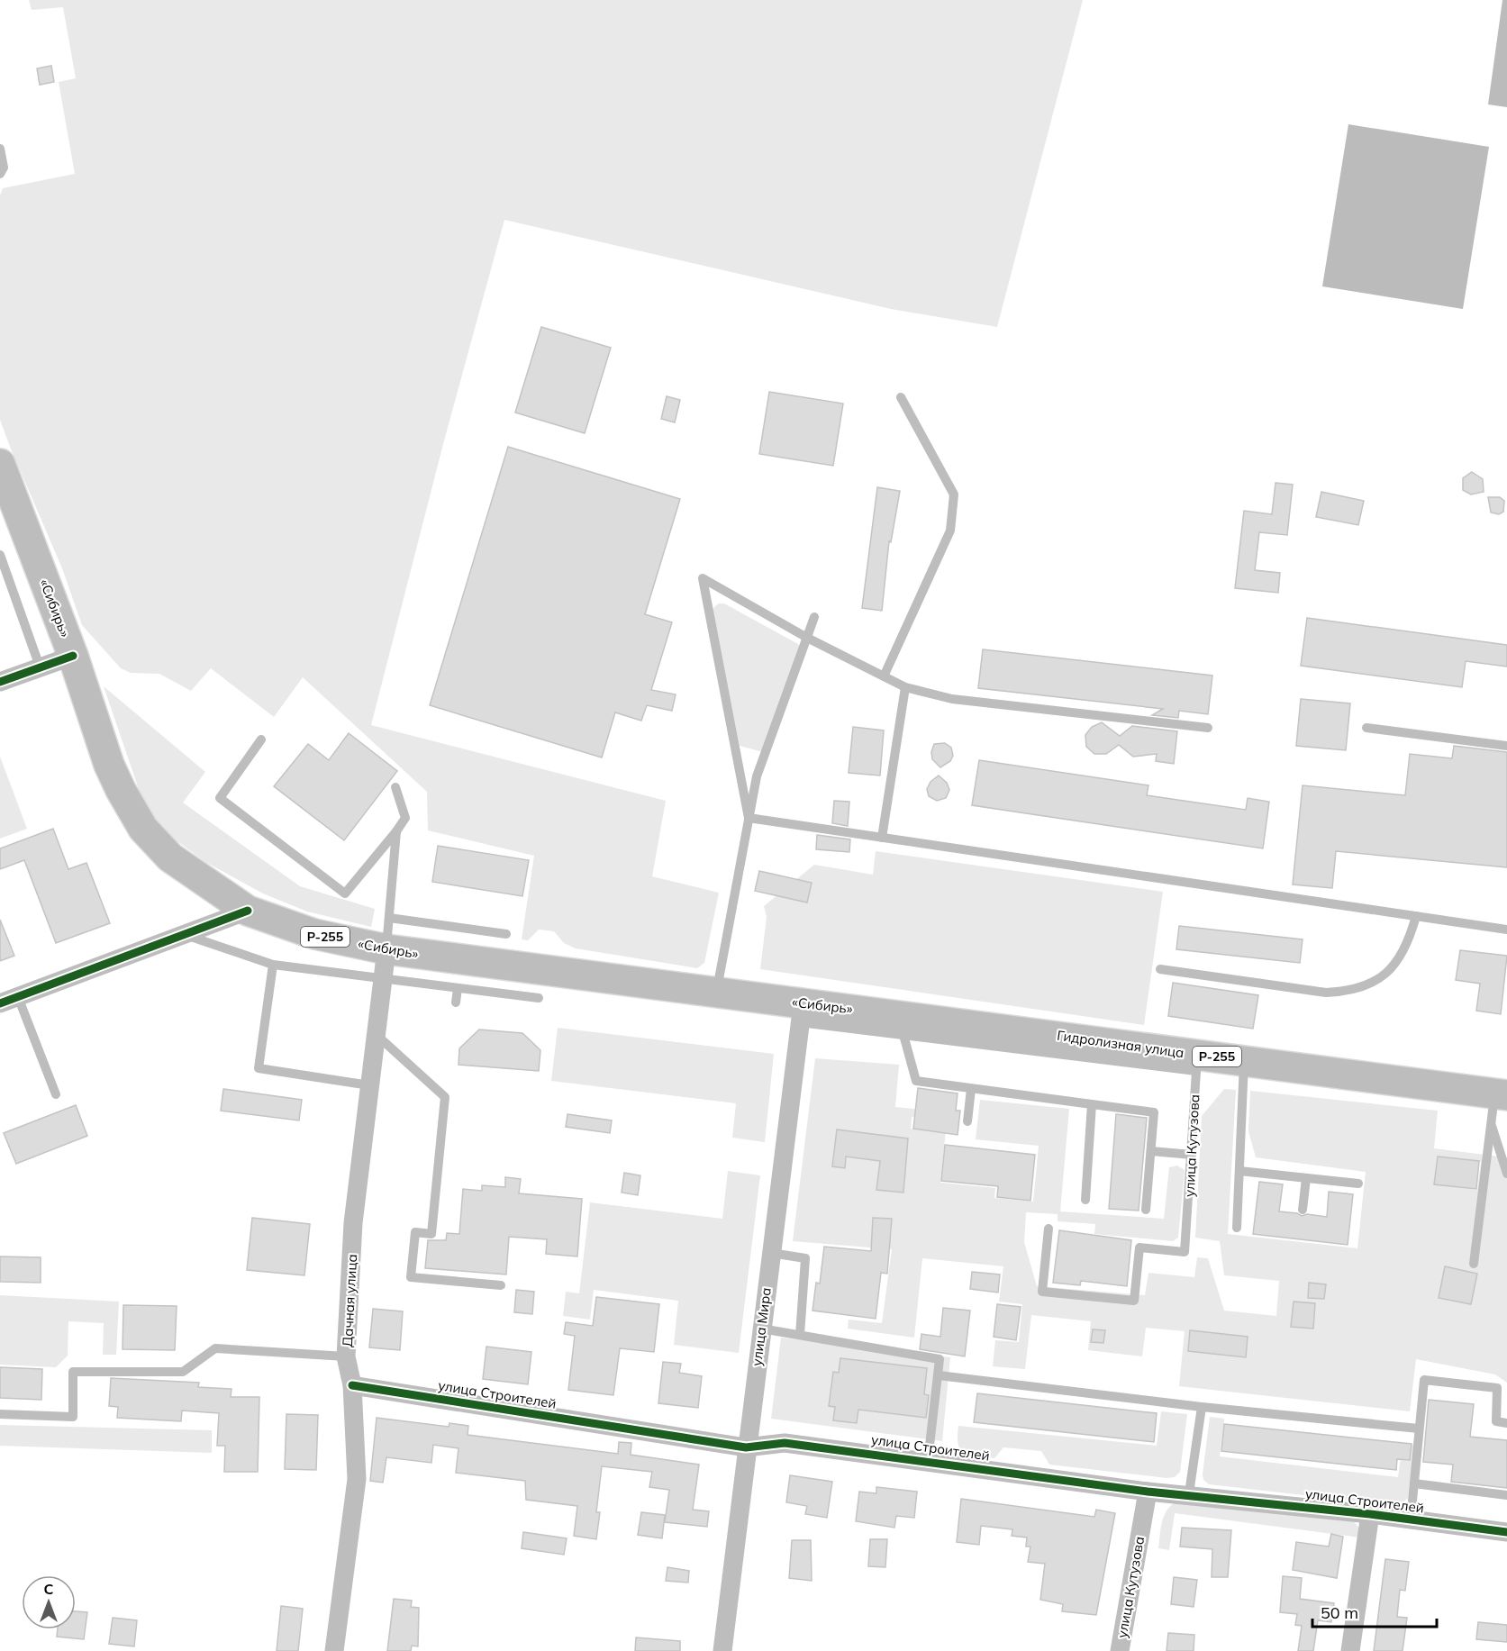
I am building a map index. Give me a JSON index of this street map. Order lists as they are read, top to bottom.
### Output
{
  "streets": {
    "highway": ["«Сибирь»", "Р-255", "Гидролизная улица"],
    "street": [
      "улица Кутузова",
      "Дачная улица",
      "улица Мира",
      "улица Строителей"
    ]
  },
  "crossings": [
    ["«Сибирь»", "Гидролизная улица"],
    ["«Сибирь»", "Дачная улица"],
    ["«Сибирь»", "улица Мира"],
    ["Гидролизная улица", "улица Кутузова"],
    ["улица Кутузова", "улица Строителей"],
    ["Дачная улица", "улица Строителей"],
    ["улица Мира", "улица Строителей"]
  ],
  "scale_bar": "50 m",
  "north": "top"
}
